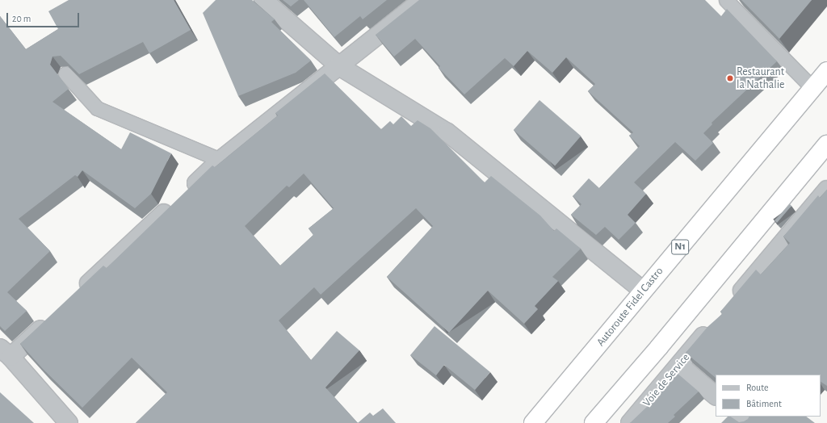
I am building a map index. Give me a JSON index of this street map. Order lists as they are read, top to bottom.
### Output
{
  "streets": {
    "highway": ["N1", "Autoroute Fidel Castro"],
    "street": ["Voie de Service"]
  },
  "places": ["Restaurant la Nathalie"],
  "legend": ["Route", "Bâtiment"],
  "scale_bar": "20 m"
}
